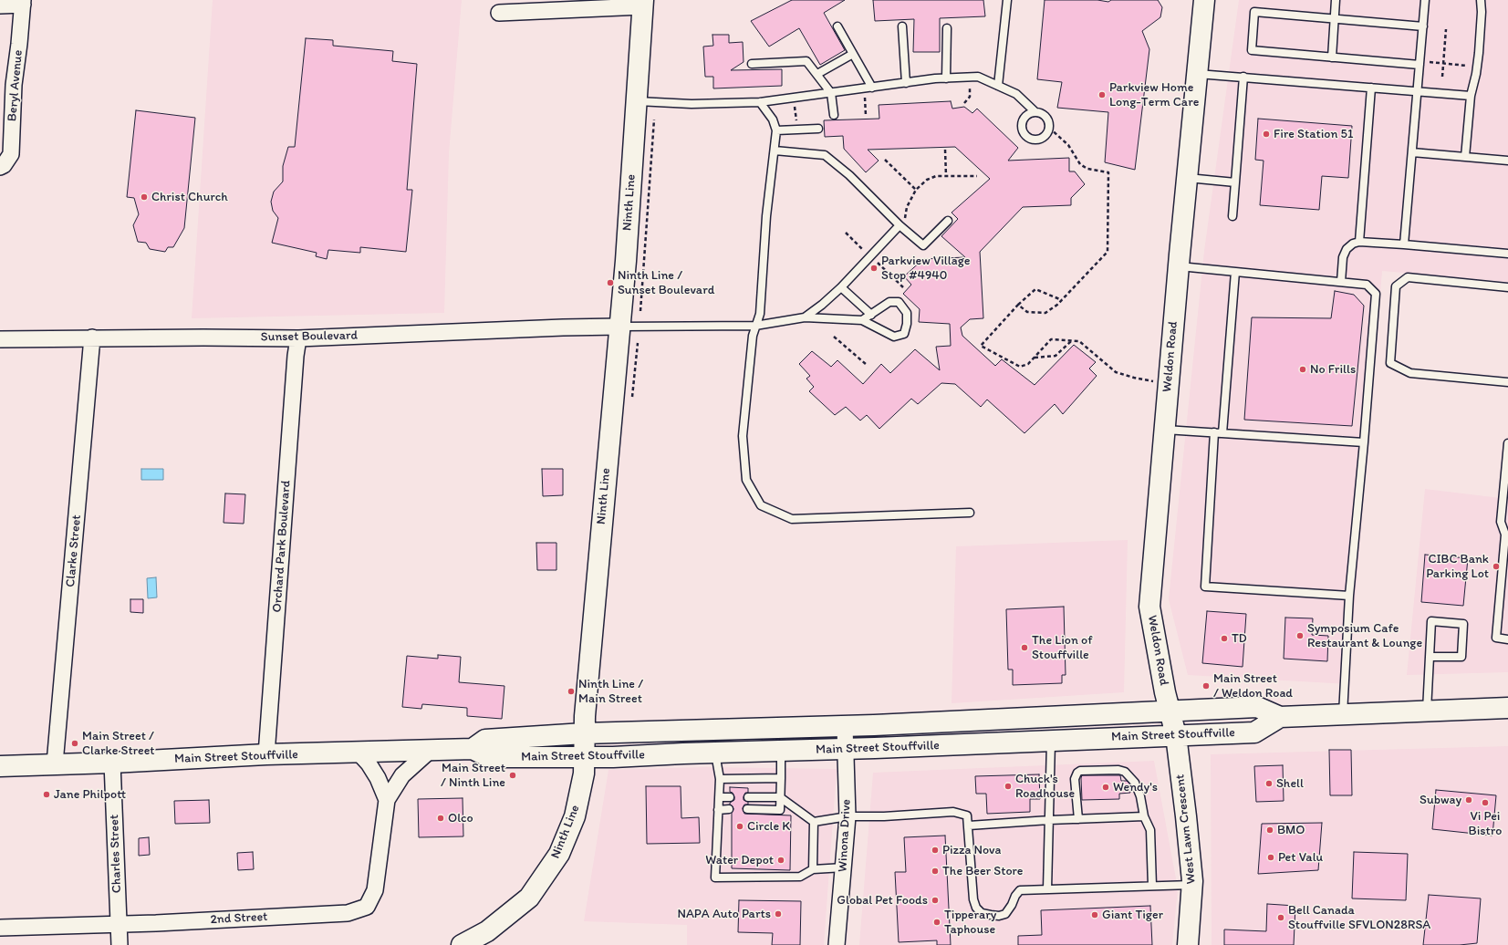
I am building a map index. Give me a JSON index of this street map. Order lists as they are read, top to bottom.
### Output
{
  "streets": {
    "main road": [
      "Ninth Line",
      "Weldon Road",
      "Main Street Stouffville",
      "West Lawn Crescent"
    ],
    "street": [
      "Beryl Avenue",
      "Sunset Boulevard",
      "Orchard Park Boulevard",
      "Clarke Street",
      "Winona Drive",
      "Charles Street",
      "2nd Street"
    ]
  },
  "crossings": [
    ["Ninth Line", "Sunset Boulevard"],
    ["Ninth Line", "Main Street Stouffville"],
    ["Sunset Boulevard", "Orchard Park Boulevard"],
    ["Sunset Boulevard", "Clarke Street"],
    ["Weldon Road", "Main Street Stouffville"],
    ["Weldon Road", "West Lawn Crescent"],
    ["Orchard Park Boulevard", "Main Street Stouffville"],
    ["Clarke Street", "Main Street Stouffville"],
    ["Main Street Stouffville", "West Lawn Crescent"],
    ["Main Street Stouffville", "Winona Drive"],
    ["Main Street Stouffville", "Charles Street"],
    ["Main Street Stouffville", "2nd Street"],
    ["Charles Street", "2nd Street"]
  ],
  "places": [
    "Parkview Home Long-Term Care",
    "Fire Station 51",
    "Christ Church",
    "Parkview Village Stop #4940",
    "Ninth Line / Sunset Boulevard",
    "No Frills",
    "CIBC Bank Parking Lot",
    "Symposium Cafe Restaurant & Lounge",
    "TD",
    "The Lion of Stouffville",
    "Main Street / Weldon Road",
    "Ninth Line / Main Street",
    "Main Street / Clarke Street",
    "Main Street / Ninth Line",
    "Shell",
    "Chuck's Roadhouse",
    "Wendy's",
    "Jane Philpott",
    "Subway",
    "Vi Pei Bistro",
    "Olco",
    "Circle K",
    "BMO",
    "Pizza Nova",
    "Pet Valu",
    "Water Depot",
    "The Beer Store",
    "Global Pet Foods",
    "NAPA Auto Parts",
    "Giant Tiger",
    "Bell Canada Stouffville SFVLON28RSA",
    "Tipperary Taphouse"
  ]
}
